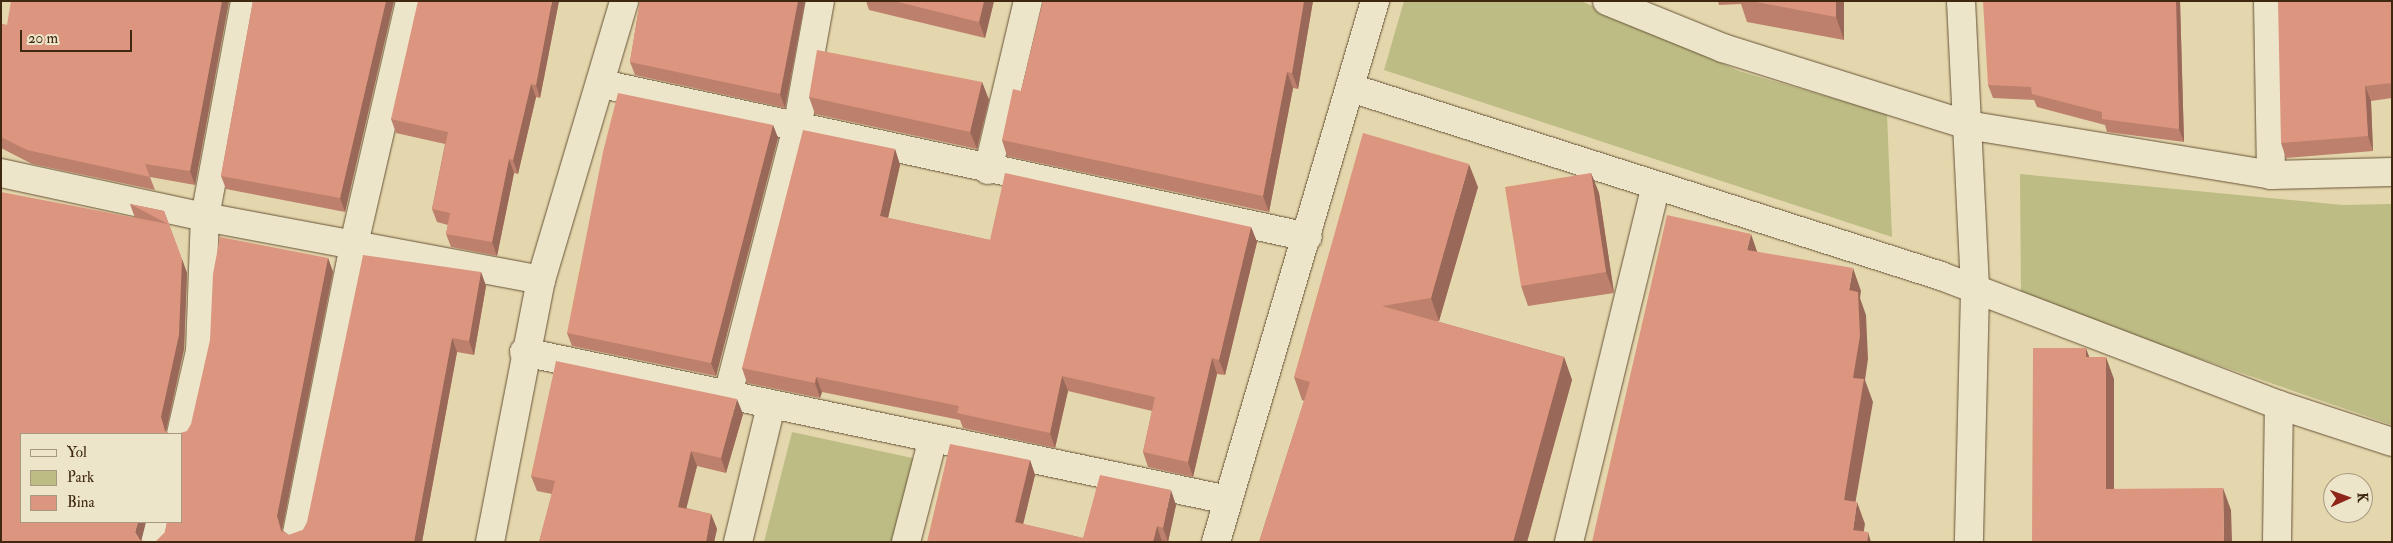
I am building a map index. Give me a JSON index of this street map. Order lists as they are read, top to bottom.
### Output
{
  "legend": ["Yol", "Park", "Bina"],
  "scale_bar": "20 m",
  "north": "right"
}
